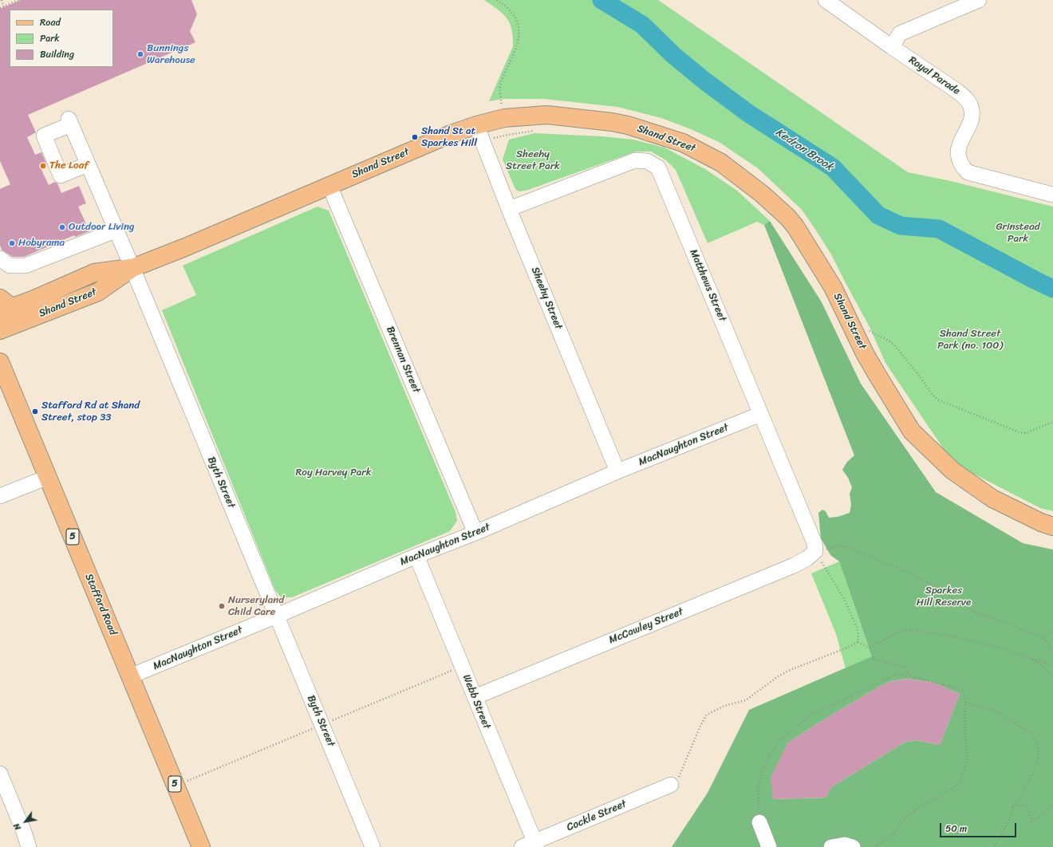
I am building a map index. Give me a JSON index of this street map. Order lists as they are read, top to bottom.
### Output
{
  "streets": {
    "main road": ["Shand Street", "5", "Stafford Road"],
    "street": [
      "Royal Parade",
      "Matthews Street",
      "Sheehy Street",
      "Brennan Street",
      "MacNaughton Street",
      "Byth Street",
      "McCawley Street",
      "Webb Street",
      "Cockle Street"
    ]
  },
  "crossings": [
    ["Shand Street", "Sheehy Street"],
    ["Shand Street", "Brennan Street"],
    ["Shand Street", "Byth Street"],
    ["Matthews Street", "Sheehy Street"],
    ["Matthews Street", "MacNaughton Street"],
    ["Matthews Street", "McCawley Street"],
    ["Sheehy Street", "MacNaughton Street"],
    ["Brennan Street", "MacNaughton Street"],
    ["MacNaughton Street", "Byth Street"],
    ["MacNaughton Street", "Stafford Road"],
    ["MacNaughton Street", "Webb Street"],
    ["McCawley Street", "Webb Street"],
    ["Webb Street", "Cockle Street"]
  ],
  "water": ["Kedron Brook"],
  "parks": [
    "Sheehy Street Park",
    "Grinstead Park",
    "Shand Street Park (no. 100)",
    "Roy Harvey Park",
    "Sparkes Hill Reserve"
  ],
  "places": [
    "Bunnings Warehouse",
    "Shand St at Sparkes Hill",
    "The Loaf",
    "Outdoor Living",
    "Hobyrama",
    "Stafford Rd at Shand Street, stop 33",
    "Nurseryland Child Care"
  ],
  "legend": ["Road", "Park", "Building"],
  "scale_bar": "50 m",
  "north": "bottom left"
}
